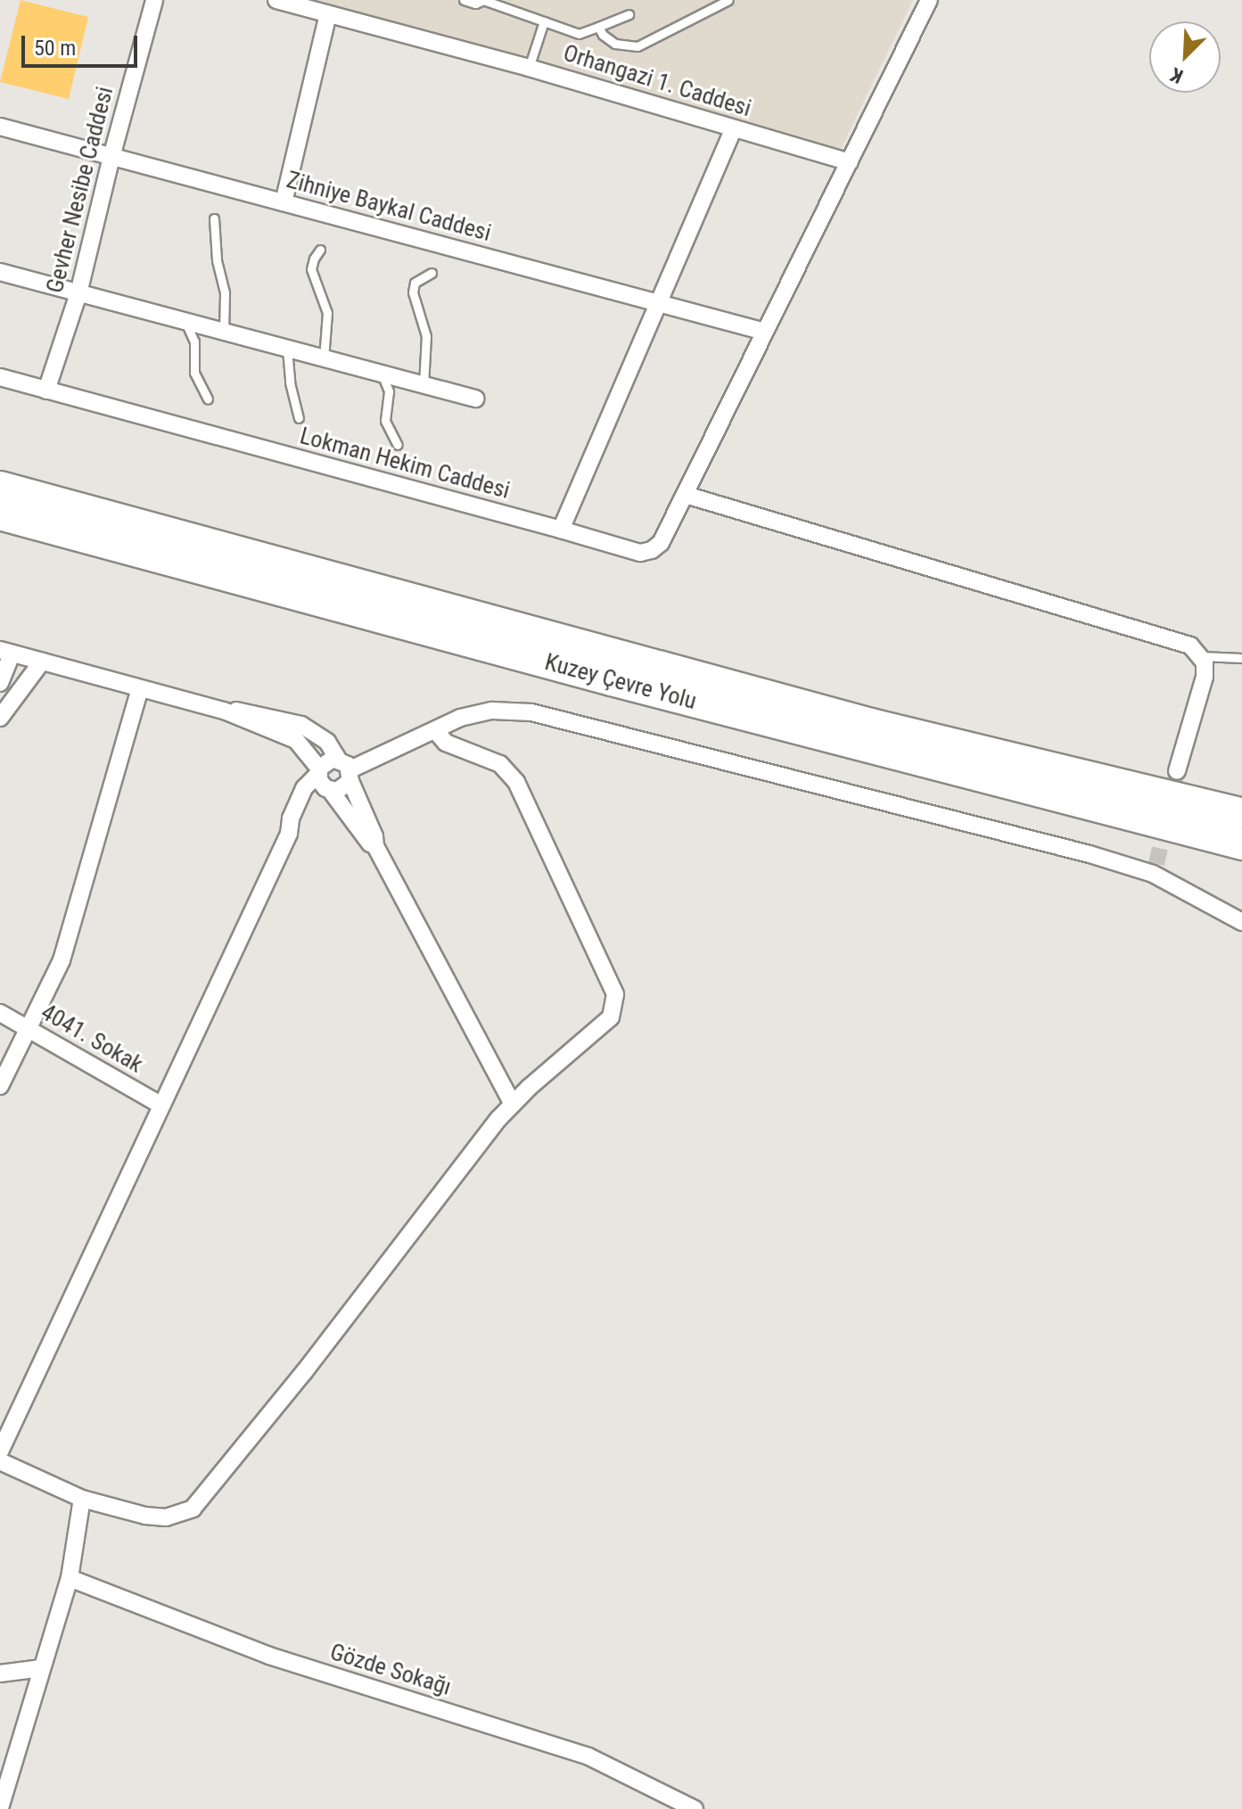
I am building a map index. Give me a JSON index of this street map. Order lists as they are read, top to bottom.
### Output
{
  "streets": {
    "highway": ["Kuzey Çevre Yolu"],
    "street": [
      "Orhangazi 1. Caddesi",
      "Gevher Nesibe Caddesi",
      "Zihniye Baykal Caddesi",
      "Lokman Hekim Caddesi",
      "4041. Sokak",
      "Gözde Sokağı"
    ]
  },
  "crossings": [
    ["Orhangazi 1. Caddesi", "Lokman Hekim Caddesi"],
    ["Gevher Nesibe Caddesi", "Zihniye Baykal Caddesi"],
    ["Gevher Nesibe Caddesi", "Lokman Hekim Caddesi"],
    ["Zihniye Baykal Caddesi", "Lokman Hekim Caddesi"]
  ],
  "scale_bar": "50 m",
  "north": "bottom left"
}
